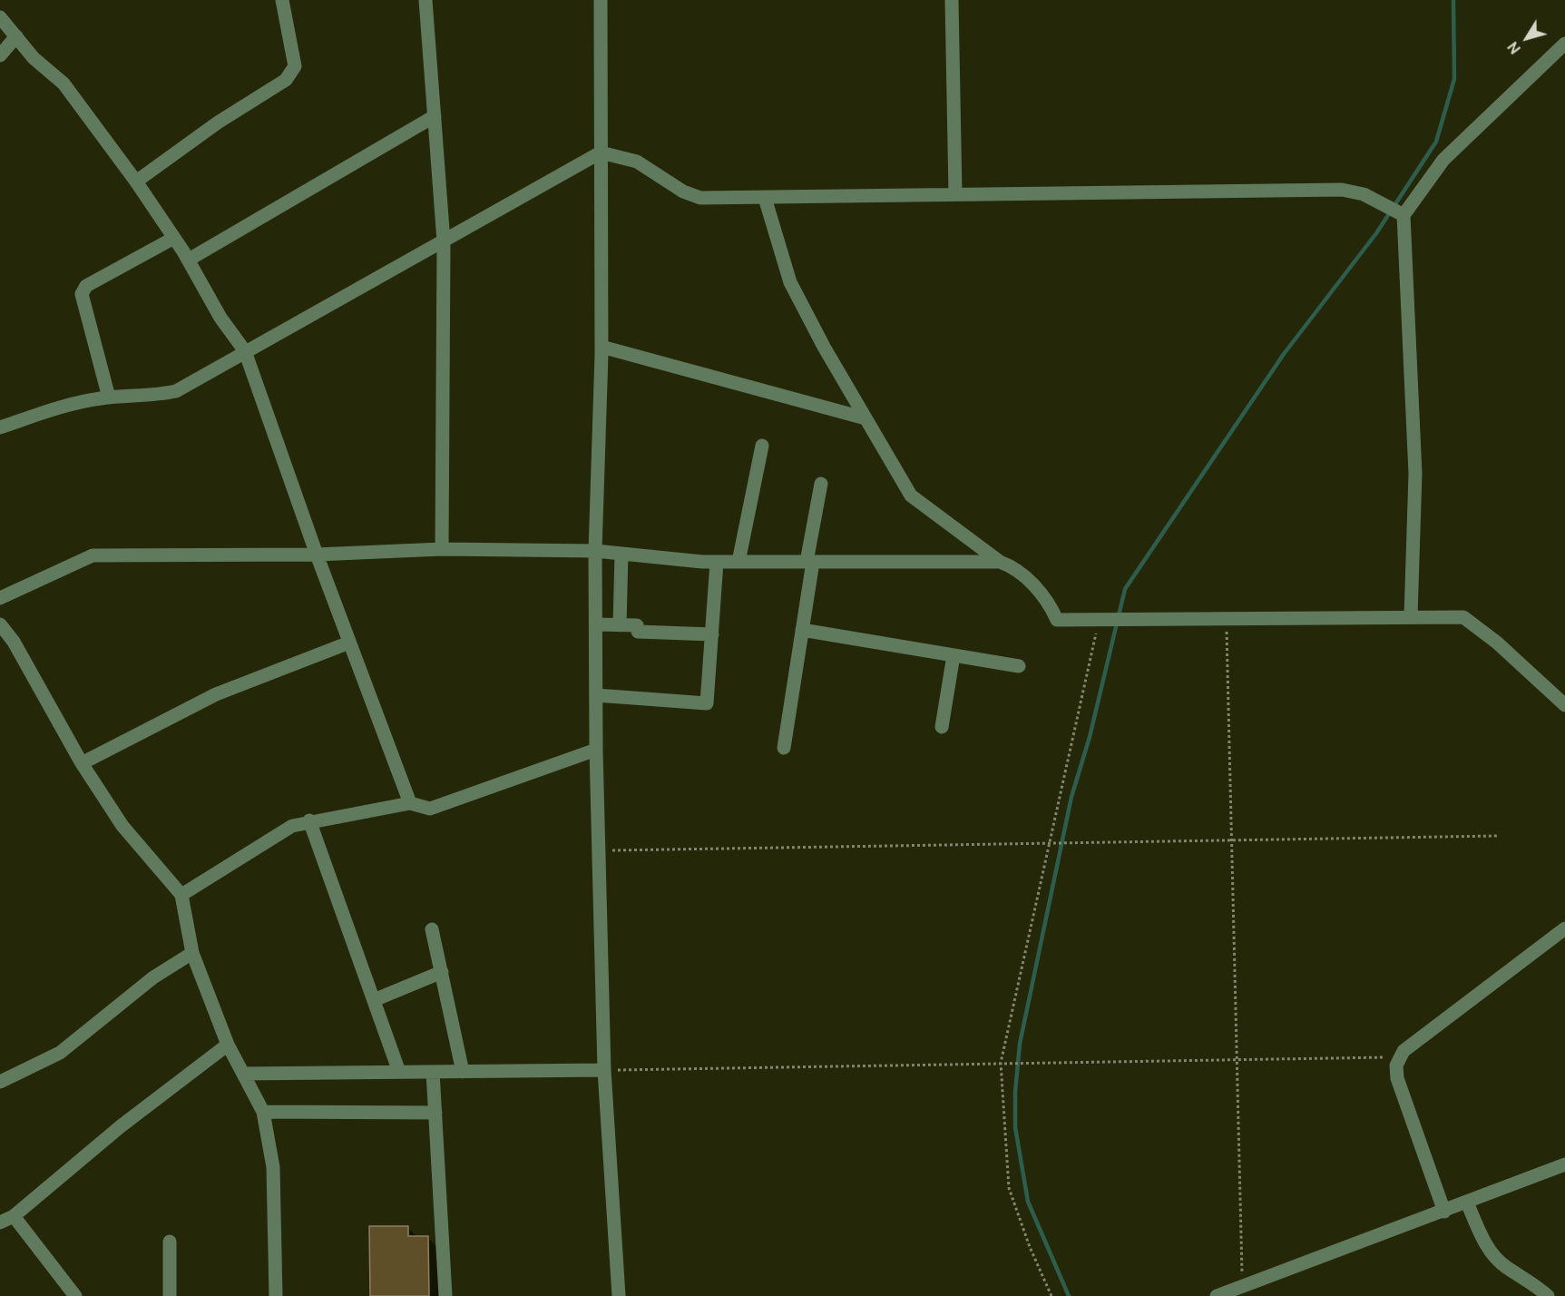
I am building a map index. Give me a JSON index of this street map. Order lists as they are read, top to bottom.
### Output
{
  "north": "bottom left"
}
